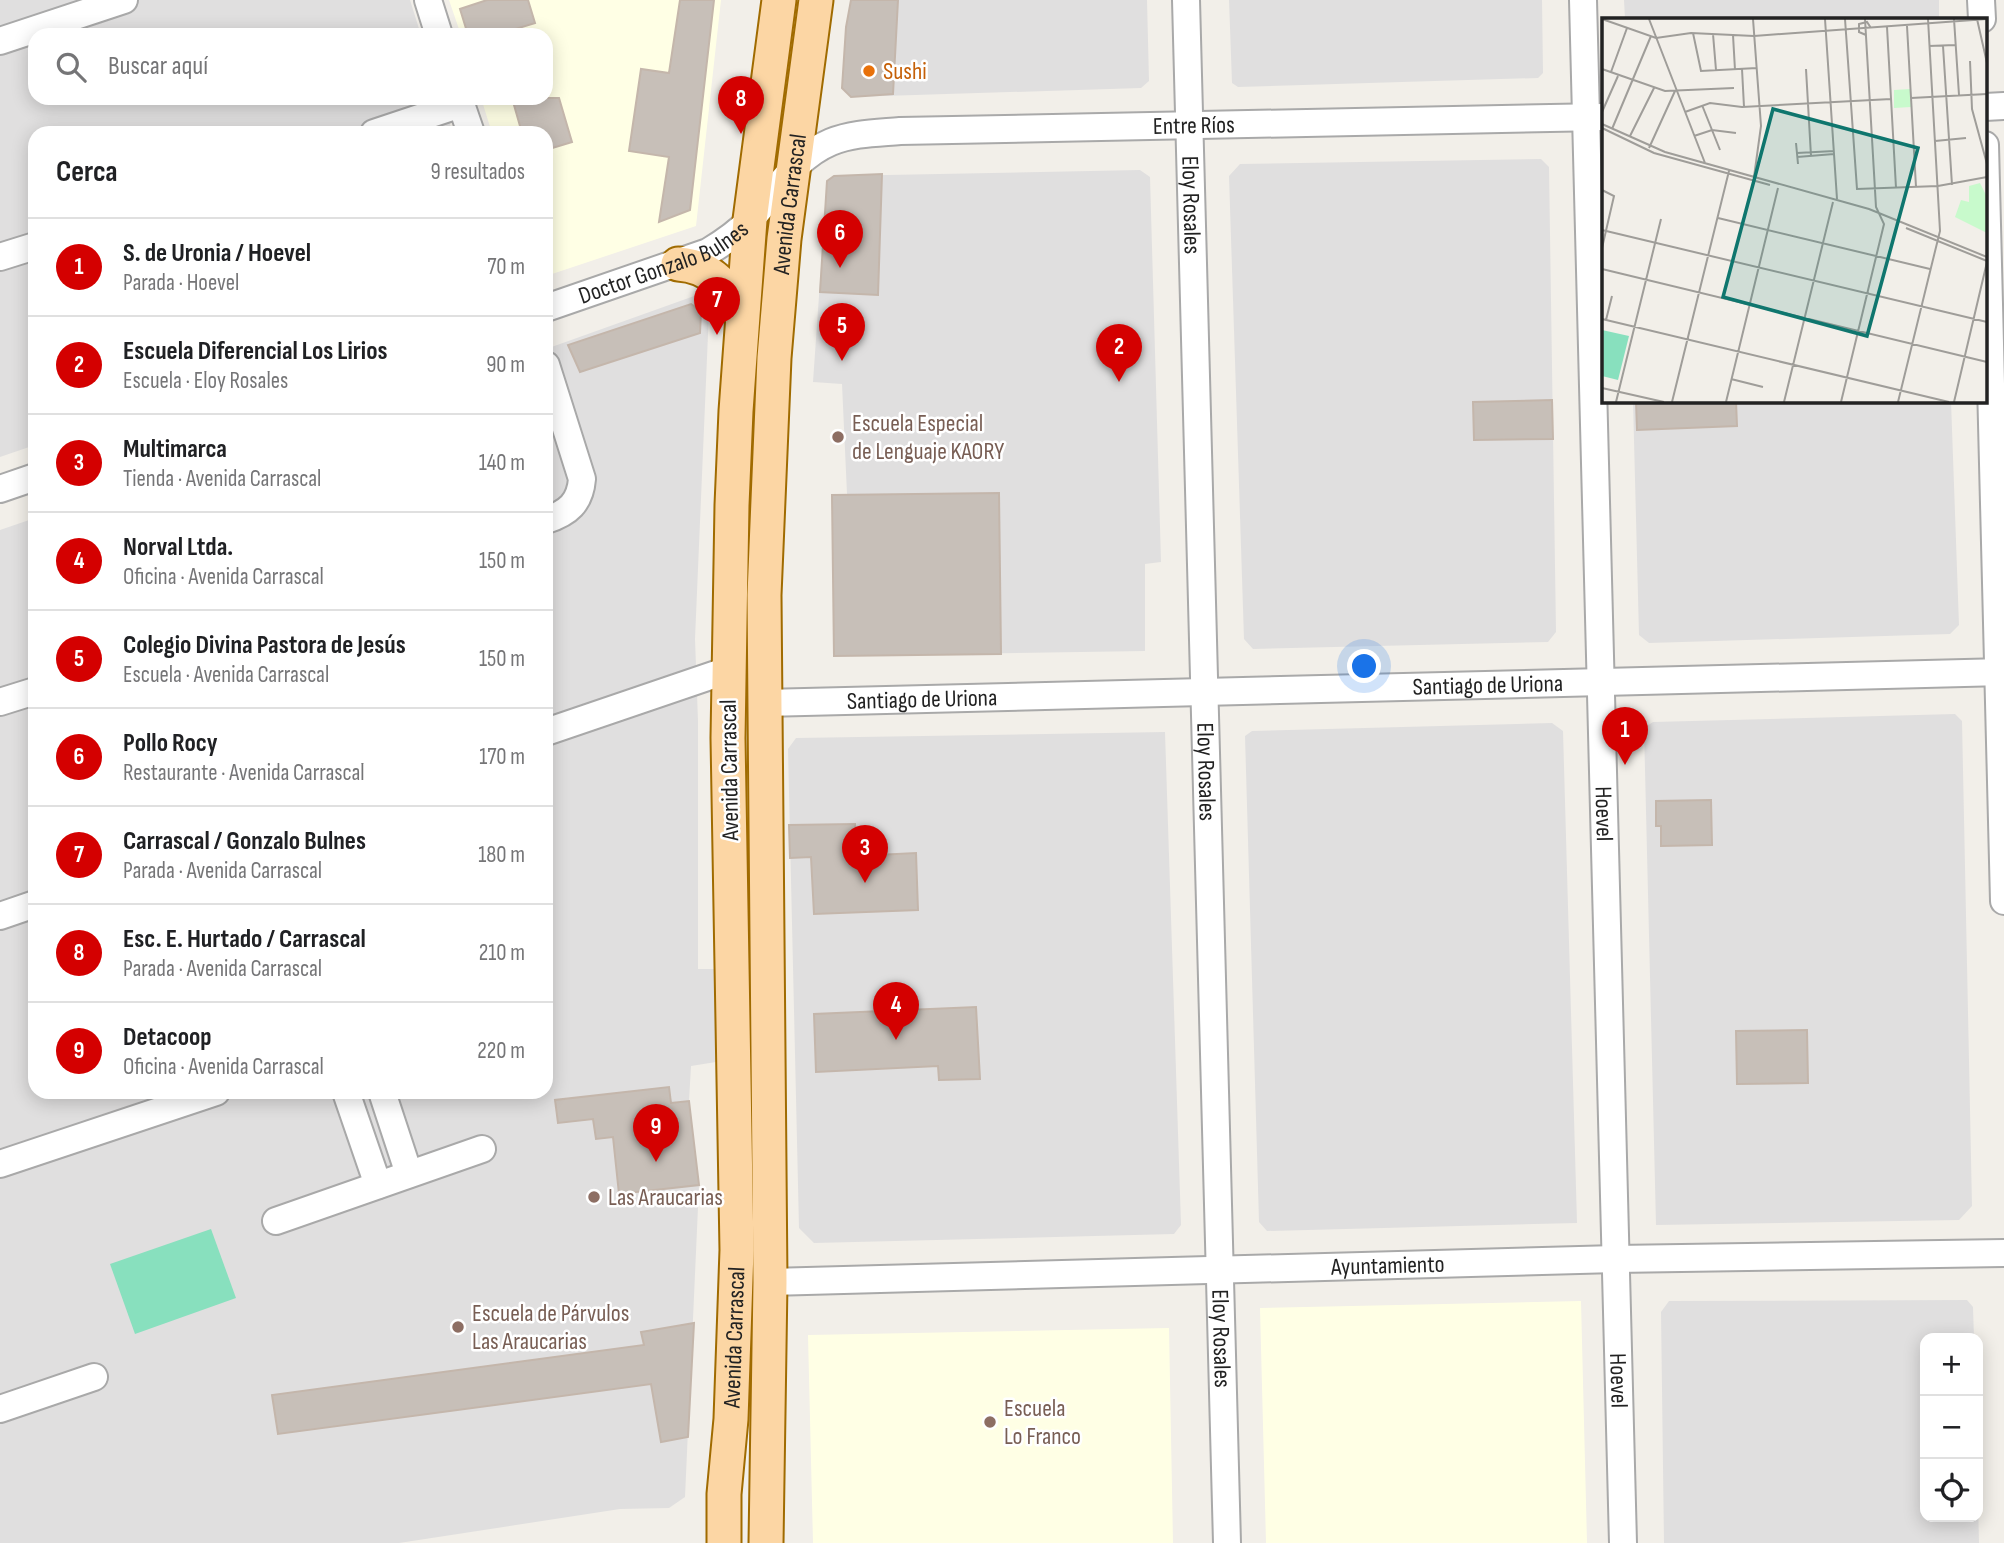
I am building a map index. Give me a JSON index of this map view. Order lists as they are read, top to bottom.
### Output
{
  "streets": {
    "main road": ["Avenida Carrascal"],
    "street": [
      "Entre Ríos",
      "Eloy Rosales",
      "Doctor Gonzalo Bulnes",
      "Santiago de Uriona",
      "Hoevel",
      "Ayuntamiento"
    ]
  },
  "crossings": [
    ["Entre Ríos", "Avenida Carrascal"],
    ["Entre Ríos", "Eloy Rosales"],
    ["Entre Ríos", "Doctor Gonzalo Bulnes"],
    ["Entre Ríos", "Hoevel"],
    ["Avenida Carrascal", "Doctor Gonzalo Bulnes"],
    ["Avenida Carrascal", "Santiago de Uriona"],
    ["Avenida Carrascal", "Ayuntamiento"],
    ["Eloy Rosales", "Santiago de Uriona"],
    ["Eloy Rosales", "Ayuntamiento"],
    ["Santiago de Uriona", "Hoevel"],
    ["Hoevel", "Ayuntamiento"]
  ],
  "places": [
    "Sushi",
    "Escuela Especial de Lenguaje KAORY",
    "Las Araucarias",
    "Escuela de Párvulos Las Araucarias",
    "Escuela Lo Franco"
  ],
  "page": {
    "search": "Buscar aquí",
    "pins": [
      "8",
      "6",
      "7",
      "5",
      "2",
      "1",
      "3",
      "4",
      "9"
    ],
    "heading": ["Cerca", "9 resultados"],
    "list": [
      {
        "mark": "1",
        "name": "S. de Uronia / Hoevel",
        "note": "Parada · Hoevel",
        "value": "70 m"
      },
      {
        "mark": "2",
        "name": "Escuela Diferencial Los Lirios",
        "note": "Escuela · Eloy Rosales",
        "value": "90 m"
      },
      {
        "mark": "3",
        "name": "Multimarca",
        "note": "Tienda · Avenida Carrascal",
        "value": "140 m"
      },
      {
        "mark": "4",
        "name": "Norval Ltda.",
        "note": "Oficina · Avenida Carrascal",
        "value": "150 m"
      },
      {
        "mark": "5",
        "name": "Colegio Divina Pastora de Jesús",
        "note": "Escuela · Avenida Carrascal",
        "value": "150 m"
      },
      {
        "mark": "6",
        "name": "Pollo Rocy",
        "note": "Restaurante · Avenida Carrascal",
        "value": "170 m"
      },
      {
        "mark": "7",
        "name": "Carrascal / Gonzalo Bulnes",
        "note": "Parada · Avenida Carrascal",
        "value": "180 m"
      },
      {
        "mark": "8",
        "name": "Esc. E. Hurtado / Carrascal",
        "note": "Parada · Avenida Carrascal",
        "value": "210 m"
      },
      {
        "mark": "9",
        "name": "Detacoop",
        "note": "Oficina · Avenida Carrascal",
        "value": "220 m"
      }
    ],
    "map_buttons": ["+", "−"]
  }
}
